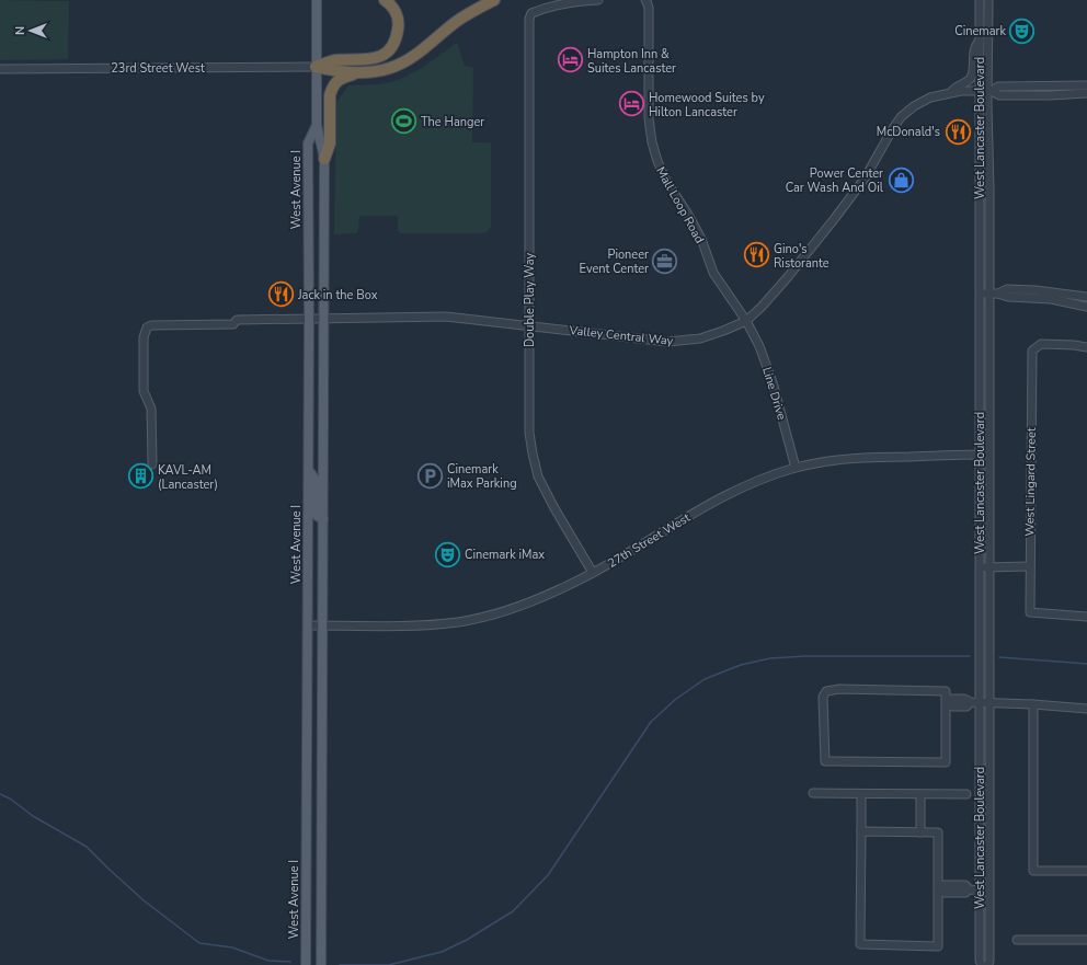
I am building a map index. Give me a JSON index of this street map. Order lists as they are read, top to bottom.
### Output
{
  "streets": {
    "main road": ["West Avenue I"],
    "street": [
      "23rd Street West",
      "West Lancaster Boulevard",
      "Mall Loop Road",
      "Double Play Way",
      "Valley Central Way",
      "Line Drive",
      "West Lingard Street",
      "27th Street West"
    ]
  },
  "crossings": [
    ["23rd Street West", "West Avenue I"],
    ["West Lancaster Boulevard", "Valley Central Way"],
    ["West Lancaster Boulevard", "27th Street West"],
    ["West Avenue I", "Valley Central Way"],
    ["West Avenue I", "27th Street West"],
    ["Mall Loop Road", "Valley Central Way"],
    ["Mall Loop Road", "Line Drive"],
    ["Double Play Way", "Valley Central Way"],
    ["Double Play Way", "27th Street West"],
    ["Valley Central Way", "Line Drive"],
    ["Line Drive", "27th Street West"]
  ],
  "places": {
    "theatre": ["Cinemark", "Cinemark iMax"],
    "hotel": ["Hampton Inn & Suites Lancaster", "Homewood Suites by Hilton Lancaster"],
    "sports": ["The Hanger"],
    "restaurant": ["McDonald's", "Gino's Ristorante", "Jack in the Box"],
    "shop": ["Power Center Car Wash And Oil"],
    "office": ["Pioneer Event Center"],
    "parking": ["Cinemark iMax Parking"],
    "building": ["KAVL-AM (Lancaster)"]
  },
  "north": "left"
}
